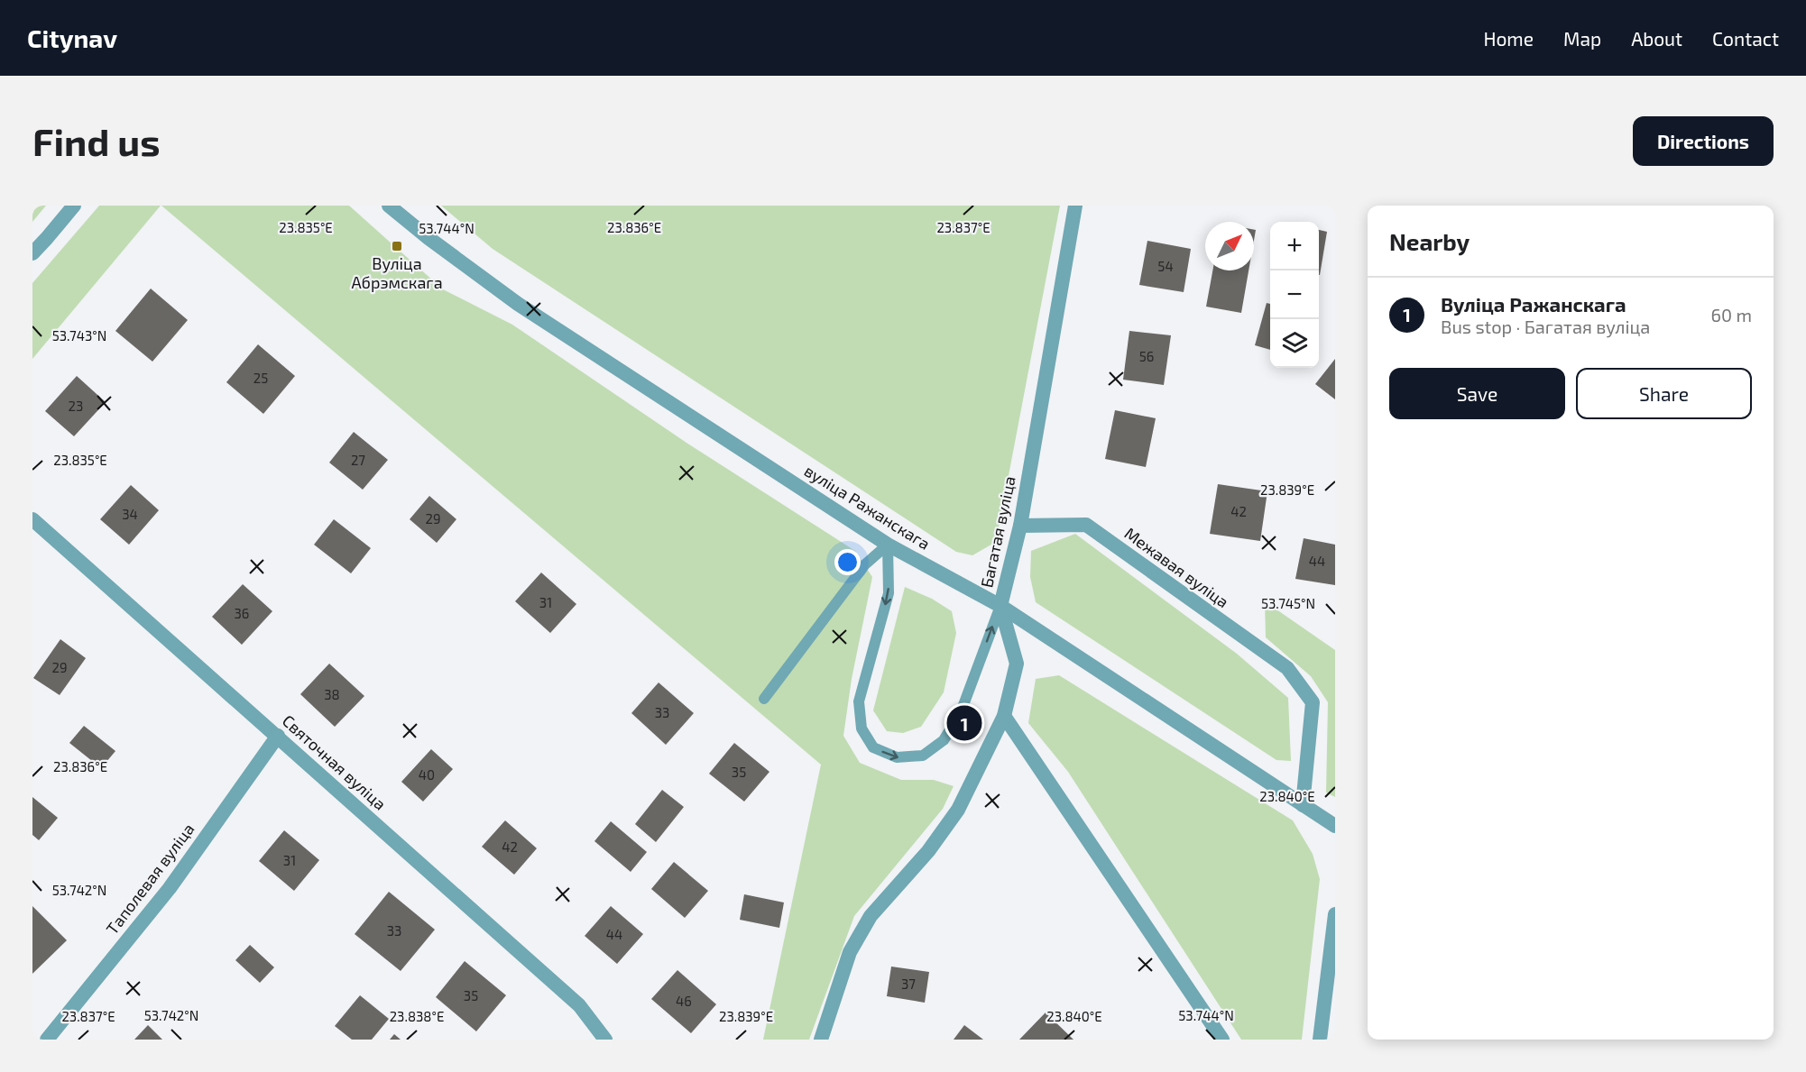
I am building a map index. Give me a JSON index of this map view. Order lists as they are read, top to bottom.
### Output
{
  "streets": {
    "street": [
      "вуліца Ражанскага",
      "Багатая вуліца",
      "Межавая вуліца",
      "Святочная вуліца",
      "Таполевая вуліца"
    ]
  },
  "crossings": [
    ["вуліца Ражанскага", "Багатая вуліца"],
    ["вуліца Ражанскага", "Межавая вуліца"],
    ["Багатая вуліца", "Межавая вуліца"],
    ["Святочная вуліца", "Таполевая вуліца"]
  ],
  "places": {
    "transit": ["Вуліца Абрэмскага"]
  },
  "house_numbers": [
    "54",
    "56",
    "25",
    "23",
    "27",
    "42",
    "34",
    "29",
    "44",
    "31",
    "36",
    "29",
    "38",
    "33",
    "35",
    "40",
    "42",
    "31",
    "33",
    "44",
    "37",
    "35",
    "46"
  ],
  "north": "top right",
  "page": {
    "header": "Citynav",
    "nav": [
      "Home",
      "Map",
      "About",
      "Contact"
    ],
    "buttons": [
      "Directions",
      ["Save", "Share"]
    ],
    "title": "Find us",
    "heading": "Nearby",
    "map_buttons": ["+", "−"],
    "list": [
      {
        "mark": "1",
        "name": "Вуліца Ражанскага",
        "note": "Bus stop · Багатая вуліца",
        "value": "60 m"
      }
    ],
    "pins": "1"
  },
  "coordinates": [
    "23.835°E",
    "23.836°E",
    "23.837°E",
    "53.744°N",
    "53.743°N",
    "23.839°E",
    "53.745°N",
    "23.840°E",
    "53.742°N",
    "23.838°E"
  ]
}
